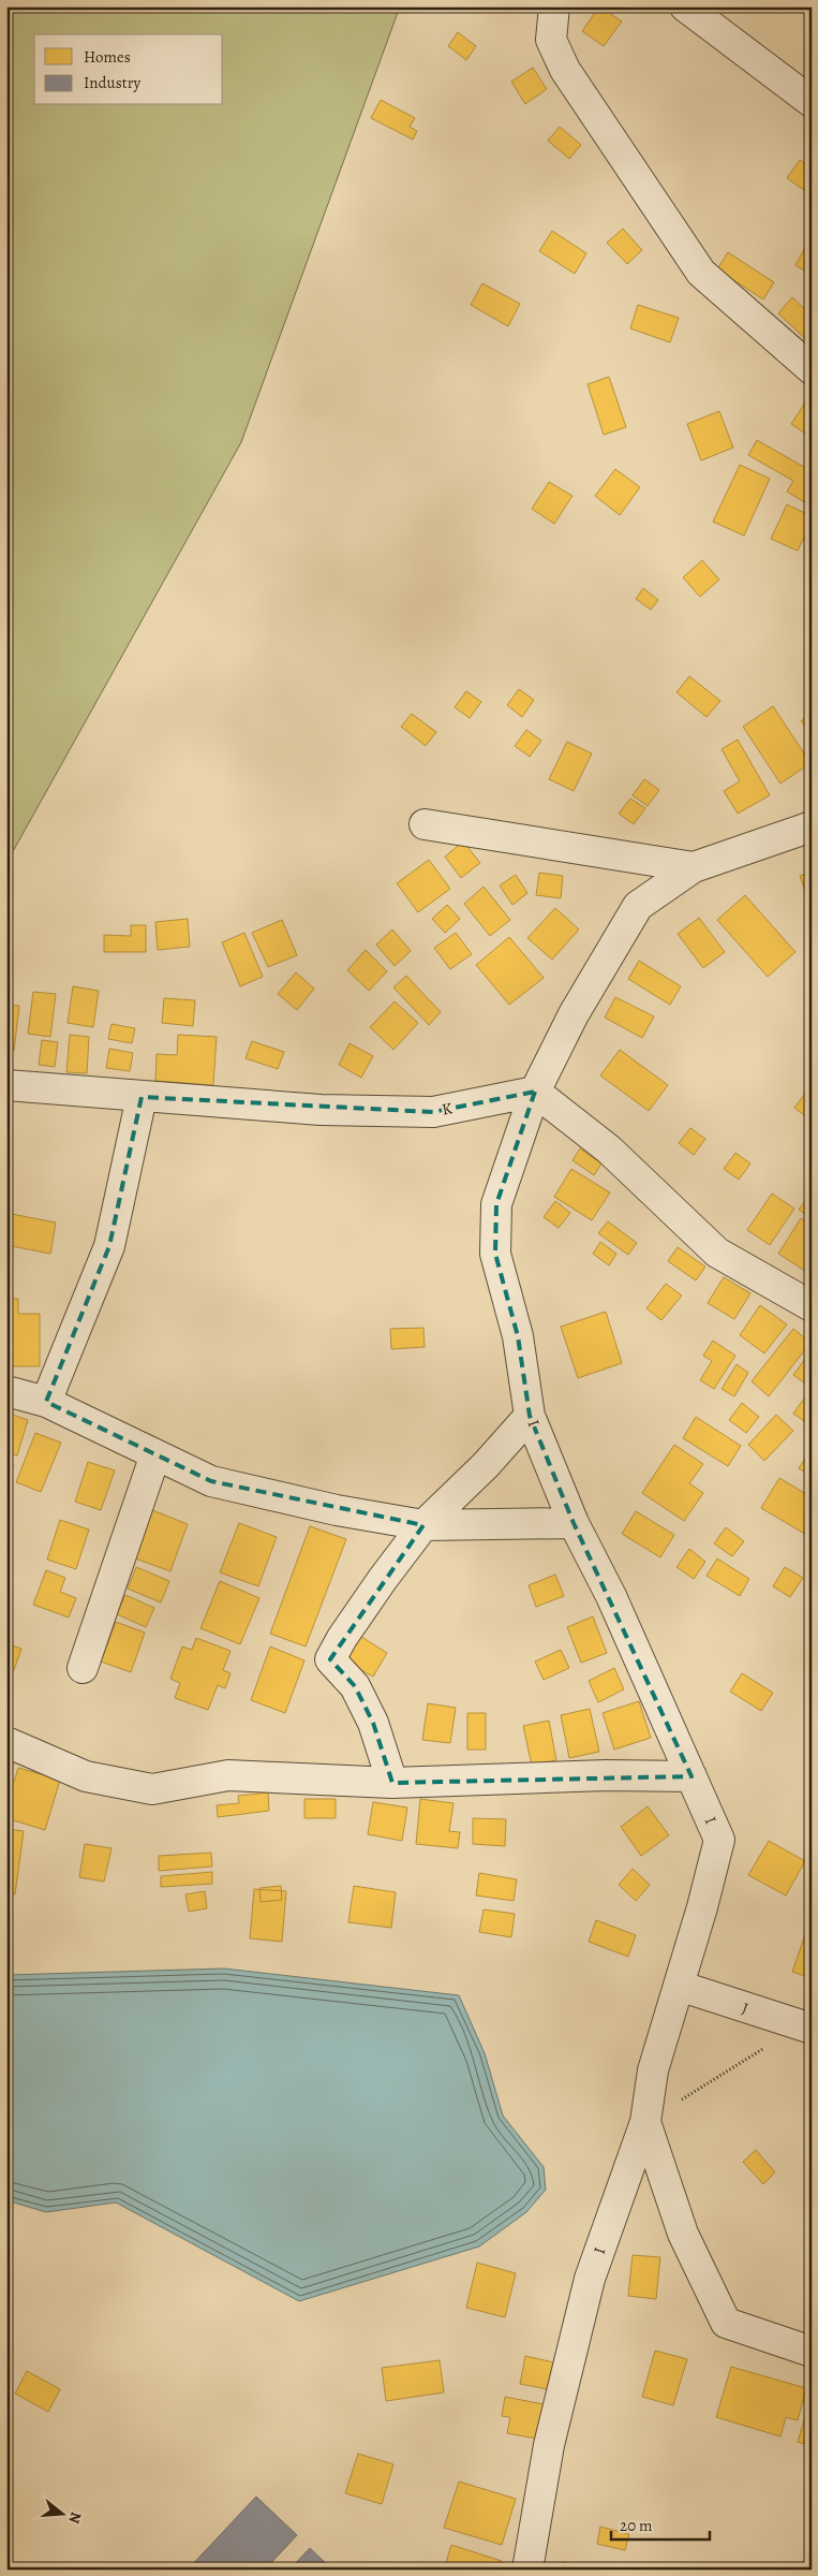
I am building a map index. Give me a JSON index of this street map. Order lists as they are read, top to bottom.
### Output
{
  "streets": {
    "street": ["K", "I", "J"]
  },
  "crossings": [
    ["K", "I"],
    ["I", "J"]
  ],
  "legend": ["Homes", "Industry"],
  "scale_bar": "20 m",
  "north": "right"
}
